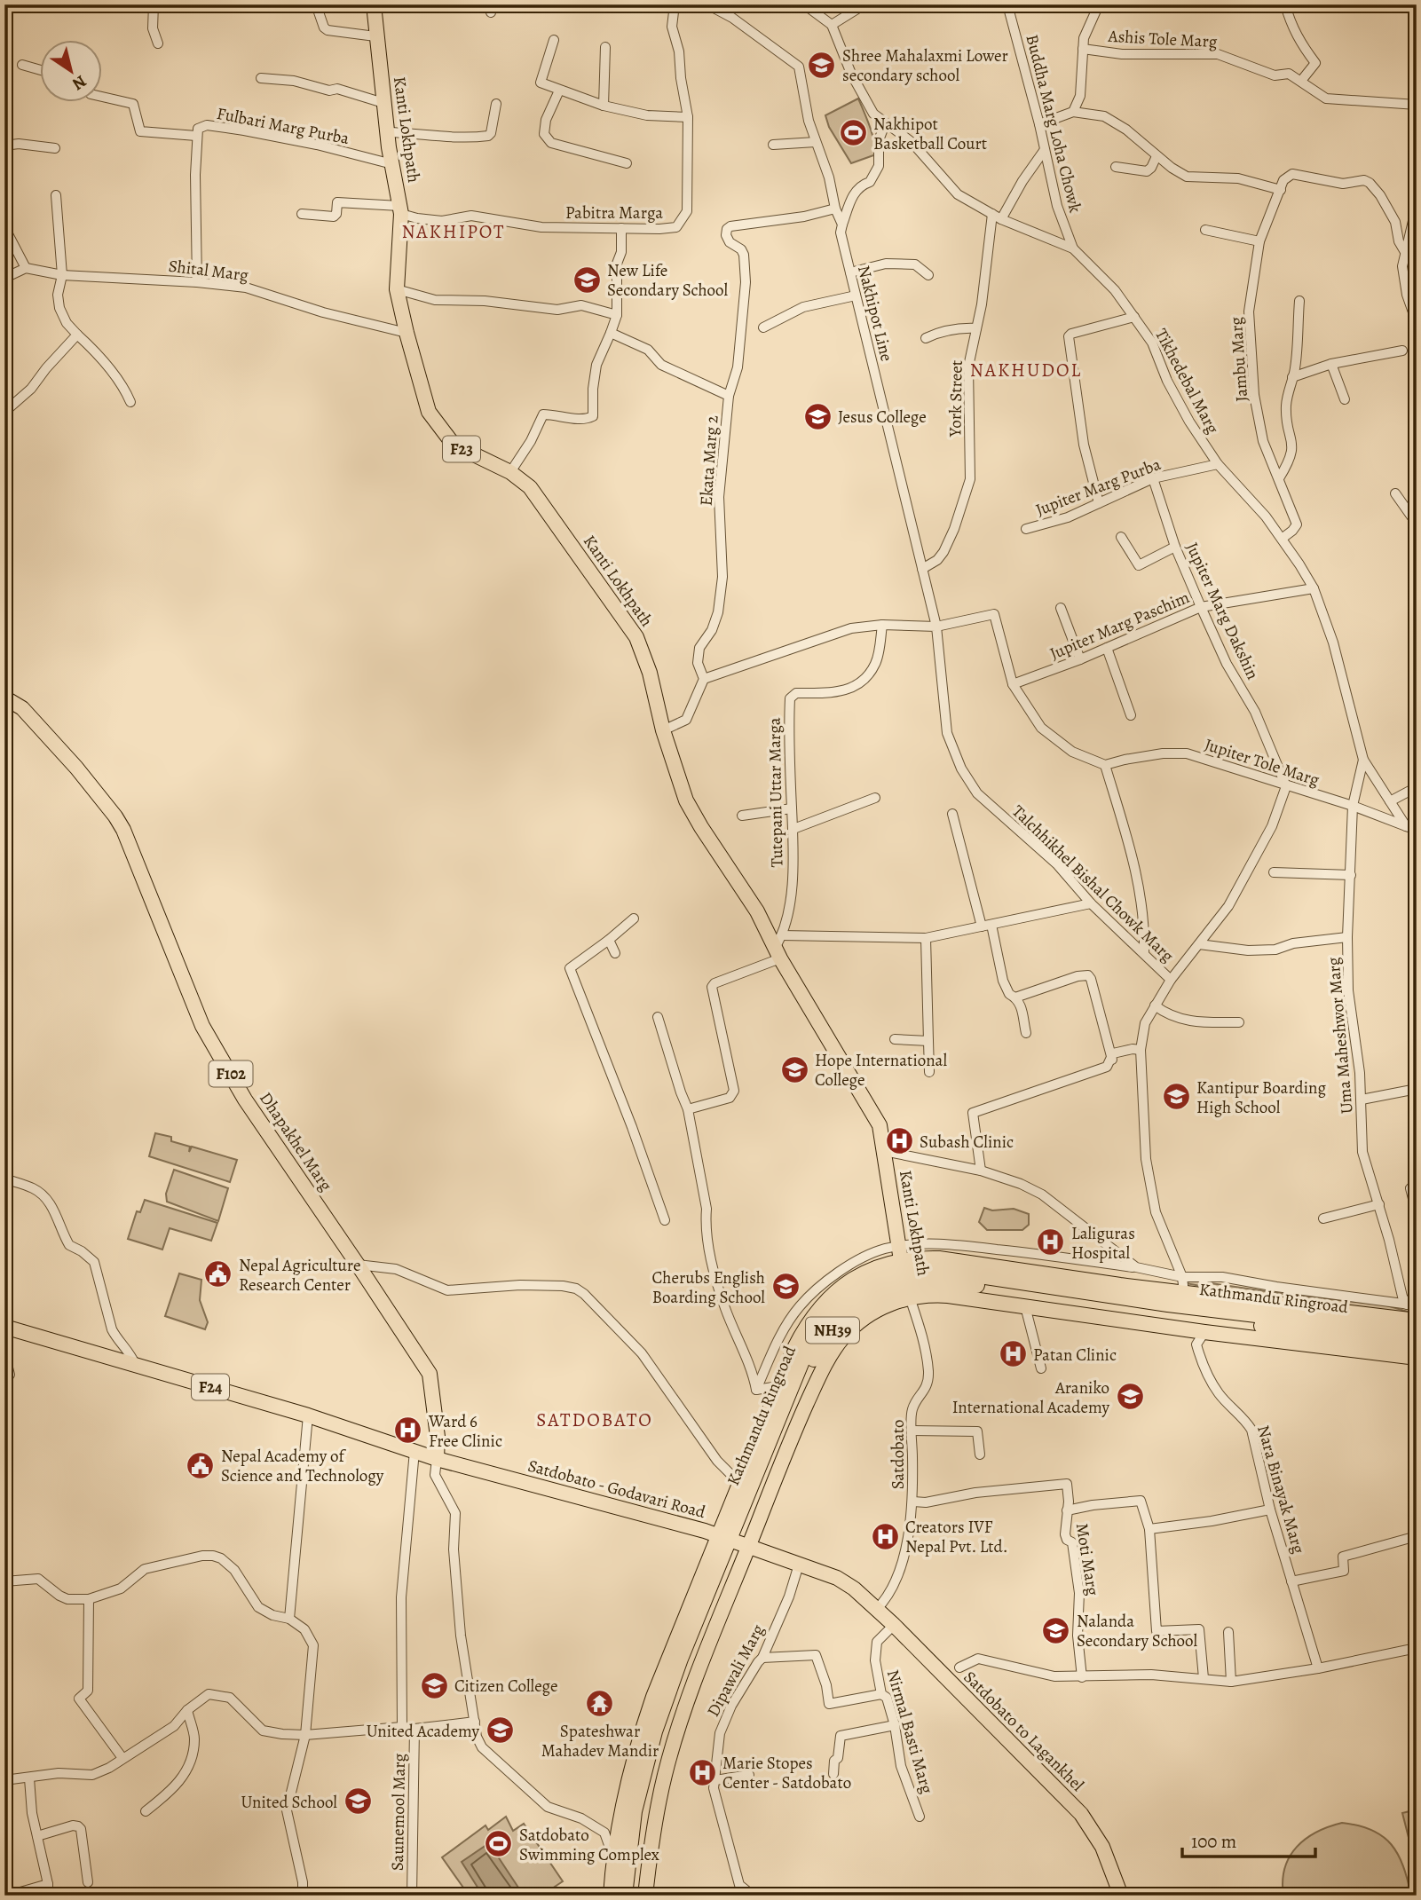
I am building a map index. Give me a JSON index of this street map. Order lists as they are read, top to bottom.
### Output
{
  "streets": {
    "highway": ["Kathmandu Ringroad", "NH39"],
    "main road": [
      "Kanti Lokhpath",
      "F23",
      "F102",
      "Dhapakhel Marg",
      "F24",
      "Satdobato - Godavari Road",
      "Satdobato to Lagankhel"
    ],
    "street": [
      "Ashis Tole Marg",
      "Buddha Marg Loha Chowk",
      "Fulbari Marg Purba",
      "Pabitra Marga",
      "Shital Marg",
      "Nakhipot Line",
      "Jambu Marg",
      "Tikhedebal Marg",
      "York Street",
      "Ekata Marg 2",
      "Jupiter Marg Purba",
      "Jupiter Marg Dakshin",
      "Jupiter Marg Paschim",
      "Jupiter Tole Marg",
      "Tutepani Uttar Marga",
      "Talchhikhel Bishal Chowk Marg",
      "Uma Maheshwor Marg",
      "Satdobato",
      "Nara Binayak Marg",
      "Moti Marg",
      "Dipawali Marg",
      "Nirmal Basti Marg",
      "Saunemool Marg"
    ]
  },
  "crossings": [
    ["Buddha Marg Loha Chowk", "Tikhedebal Marg"],
    ["Fulbari Marg Purba", "Kanti Lokhpath"],
    ["Kanti Lokhpath", "Pabitra Marga"],
    ["Kanti Lokhpath", "Shital Marg"],
    ["Kanti Lokhpath", "Tutepani Uttar Marga"],
    ["Kanti Lokhpath", "Kathmandu Ringroad"],
    ["Kanti Lokhpath", "Satdobato"],
    ["Nakhipot Line", "York Street"],
    ["Nakhipot Line", "Talchhikhel Bishal Chowk Marg"],
    ["Jambu Marg", "Tikhedebal Marg"],
    ["Tikhedebal Marg", "York Street"],
    ["Tikhedebal Marg", "Jupiter Marg Purba"],
    ["Tikhedebal Marg", "Jupiter Marg Paschim"],
    ["Tikhedebal Marg", "Jupiter Tole Marg"],
    ["Tikhedebal Marg", "Uma Maheshwor Marg"],
    ["Jupiter Marg Purba", "Jupiter Marg Dakshin"],
    ["Jupiter Marg Dakshin", "Jupiter Marg Paschim"],
    ["Jupiter Marg Dakshin", "Jupiter Tole Marg"],
    ["Jupiter Tole Marg", "Uma Maheshwor Marg"],
    ["Dhapakhel Marg", "Satdobato - Godavari Road"],
    ["Kathmandu Ringroad", "Satdobato"],
    ["Kathmandu Ringroad", "Satdobato - Godavari Road"],
    ["F24", "Satdobato - Godavari Road"],
    ["Satdobato", "Moti Marg"],
    ["Satdobato", "Satdobato to Lagankhel"],
    ["Satdobato to Lagankhel", "Nirmal Basti Marg"]
  ],
  "districts": ["NAKHIPOT", "NAKHUDOL", "SATDOBATO"],
  "places": {
    "school or university": [
      "Shree Mahalaxmi Lower secondary school",
      "New Life Secondary School",
      "Jesus College",
      "Hope International College",
      "Kantipur Boarding High School",
      "Cherubs English Boarding School",
      "Araniko International Academy",
      "Nalanda Secondary School",
      "Citizen College",
      "United Academy",
      "United School"
    ],
    "sports": ["Nakhipot Basketball Court", "Satdobato Swimming Complex"],
    "hospital": [
      "Subash Clinic",
      "Laliguras Hospital",
      "Patan Clinic",
      "Ward 6 Free Clinic",
      "Creators IVF Nepal Pvt. Ltd.",
      "Marie Stopes Center - Satdobato"
    ],
    "public building": ["Nepal Agriculture Research Center", "Nepal Academy of Science and Technology"],
    "temple": ["Spateshwar Mahadev Mandir"]
  },
  "scale_bar": "100 m",
  "north": "bottom right"
}
